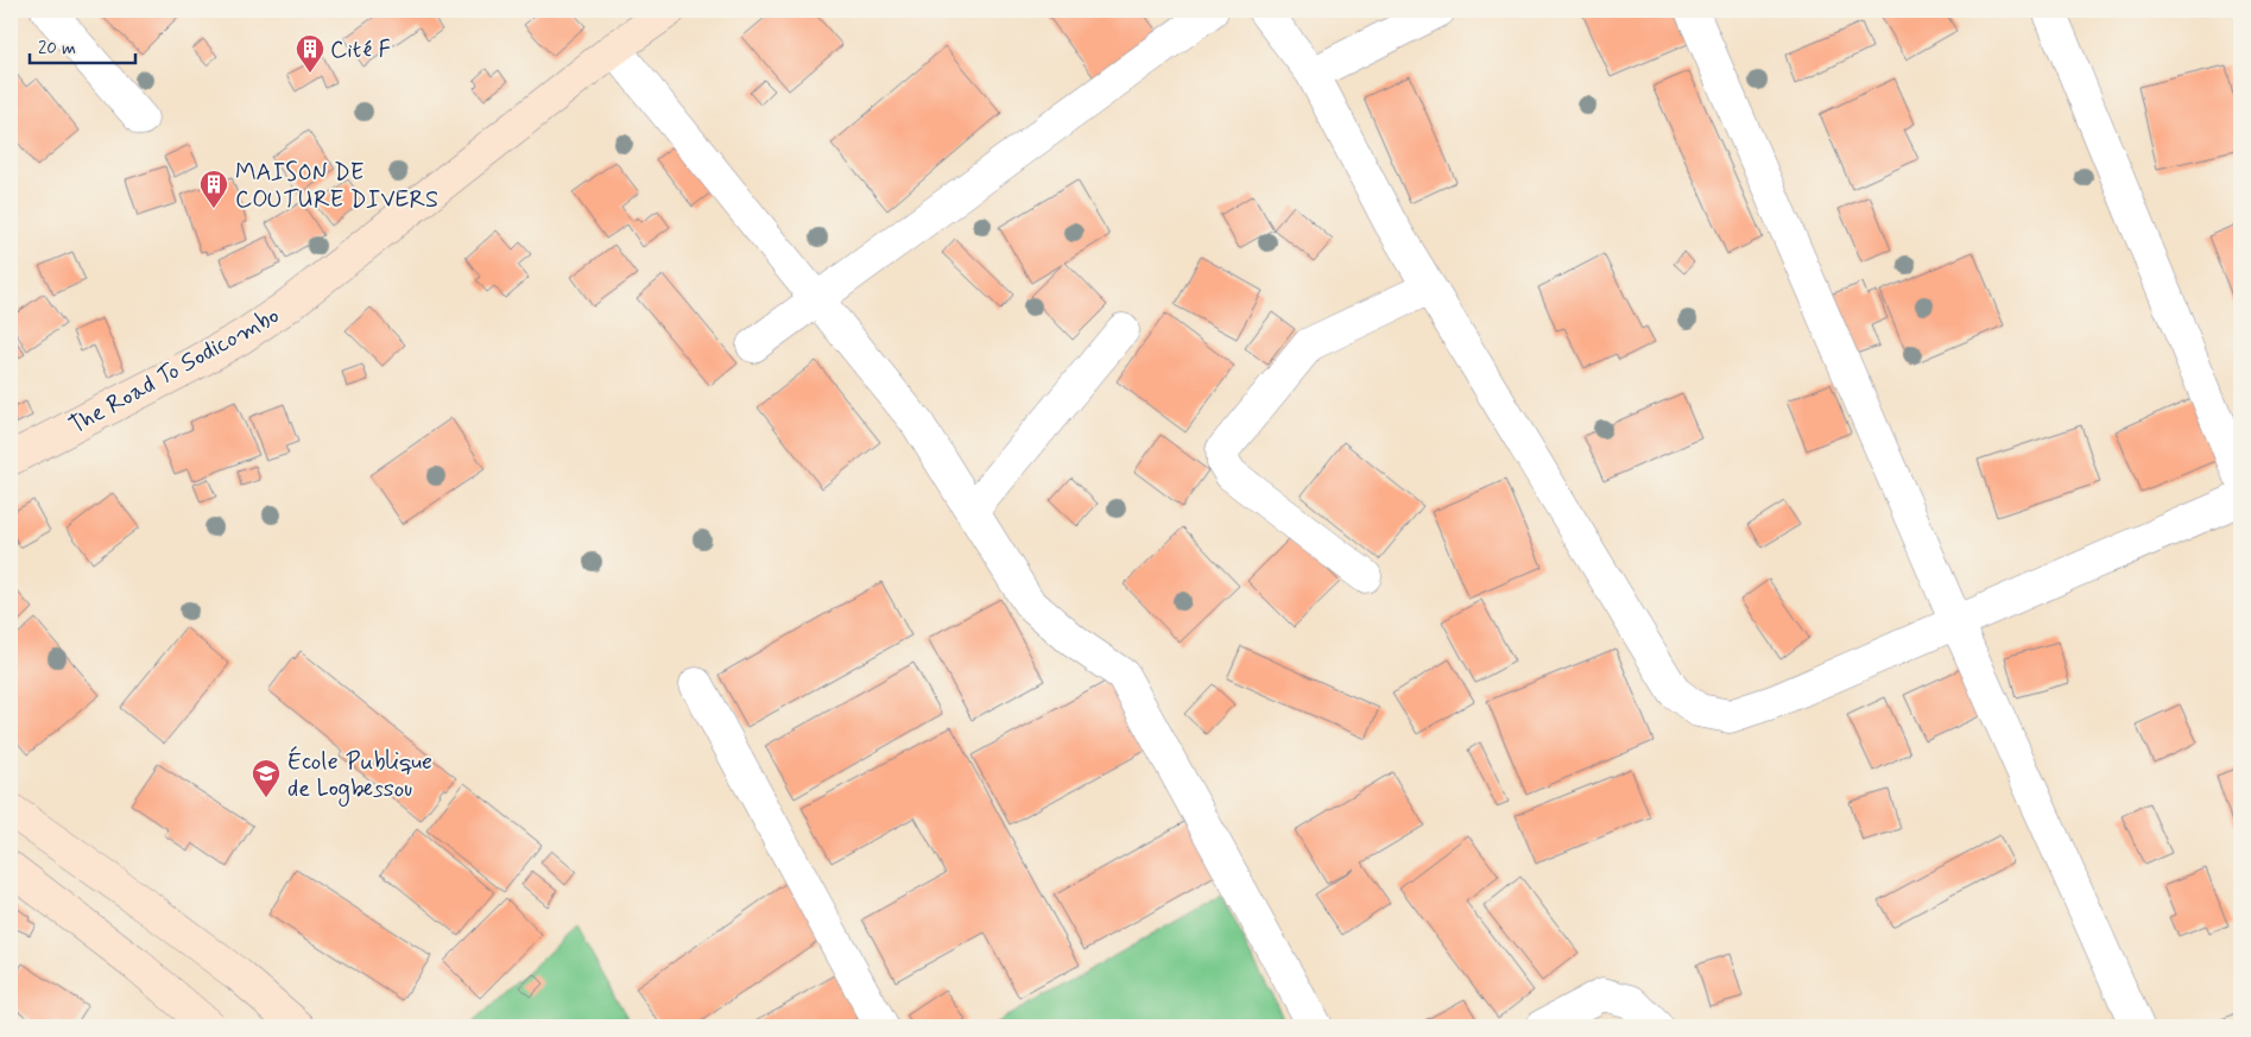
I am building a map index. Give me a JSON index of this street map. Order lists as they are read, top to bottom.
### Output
{
  "streets": {
    "main road": ["The Road To Sodicombo"]
  },
  "places": {
    "building": ["Cité F", "MAISON DE COUTURE DIVERS"],
    "school or university": ["École Publique de Logbessou"]
  },
  "scale_bar": "20 m"
}
